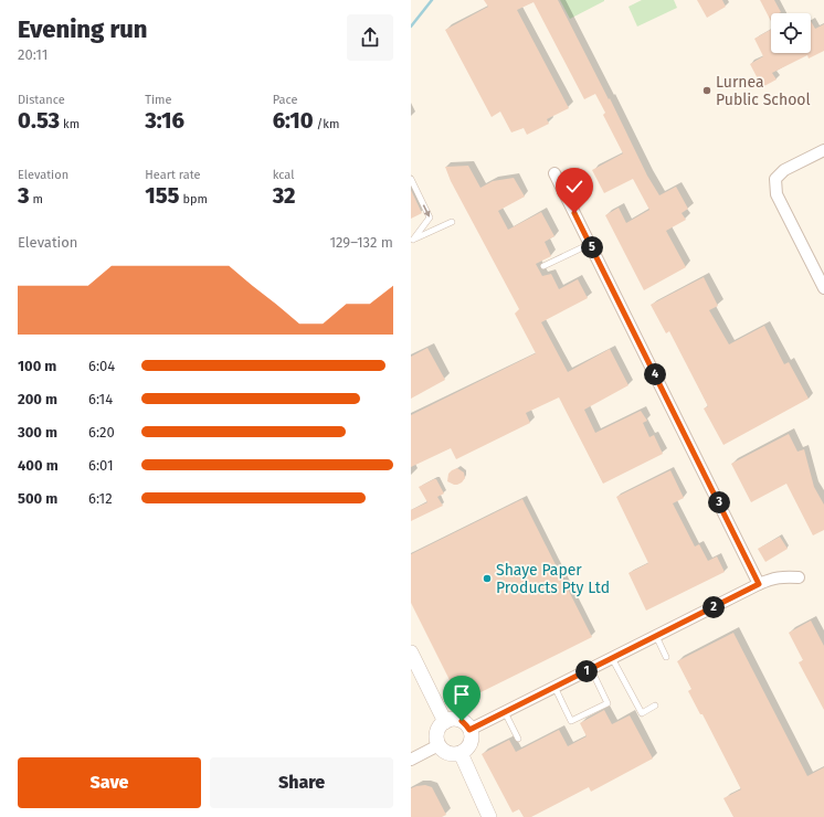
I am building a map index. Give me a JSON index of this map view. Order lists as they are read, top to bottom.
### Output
{
  "places": ["Lurnea Public School", "Shaye Paper Products Pty Ltd"],
  "page": {
    "heading": ["Evening run", "20:11"],
    "stats": [
      ["Distance", "0.53 km"],
      ["Time", "3:16"],
      ["Pace", "6:10 /km"],
      ["Elevation", "3 m"],
      ["Heart rate", "155 bpm"],
      ["kcal", "32"]
    ],
    "chart": ["Elevation", "129–132 m"],
    "pins": [
      "5",
      "4",
      "3",
      "2",
      "1"
    ],
    "list": [
      {
        "name": "100 m",
        "note": "6:04"
      },
      {
        "name": "200 m",
        "note": "6:14"
      },
      {
        "name": "300 m",
        "note": "6:20"
      },
      {
        "name": "400 m",
        "note": "6:01"
      },
      {
        "name": "500 m",
        "note": "6:12"
      }
    ],
    "buttons": ["Save", "Share"]
  }
}
